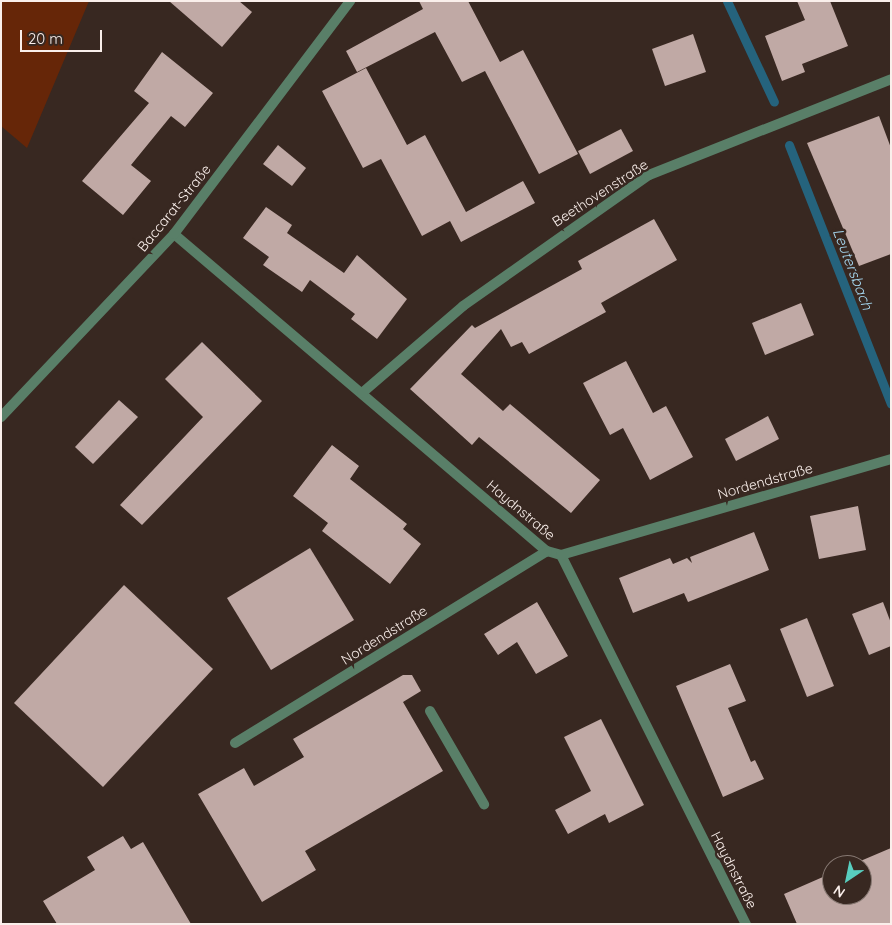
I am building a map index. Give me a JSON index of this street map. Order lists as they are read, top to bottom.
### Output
{
  "streets": {
    "street": [
      "Beethovenstraße",
      "Baccarat-Straße",
      "Nordendstraße",
      "Haydnstraße"
    ]
  },
  "crossings": [
    ["Beethovenstraße", "Haydnstraße"],
    ["Baccarat-Straße", "Haydnstraße"],
    ["Nordendstraße", "Haydnstraße"]
  ],
  "water": ["Leutersbach"],
  "scale_bar": "20 m",
  "north": "bottom left"
}
